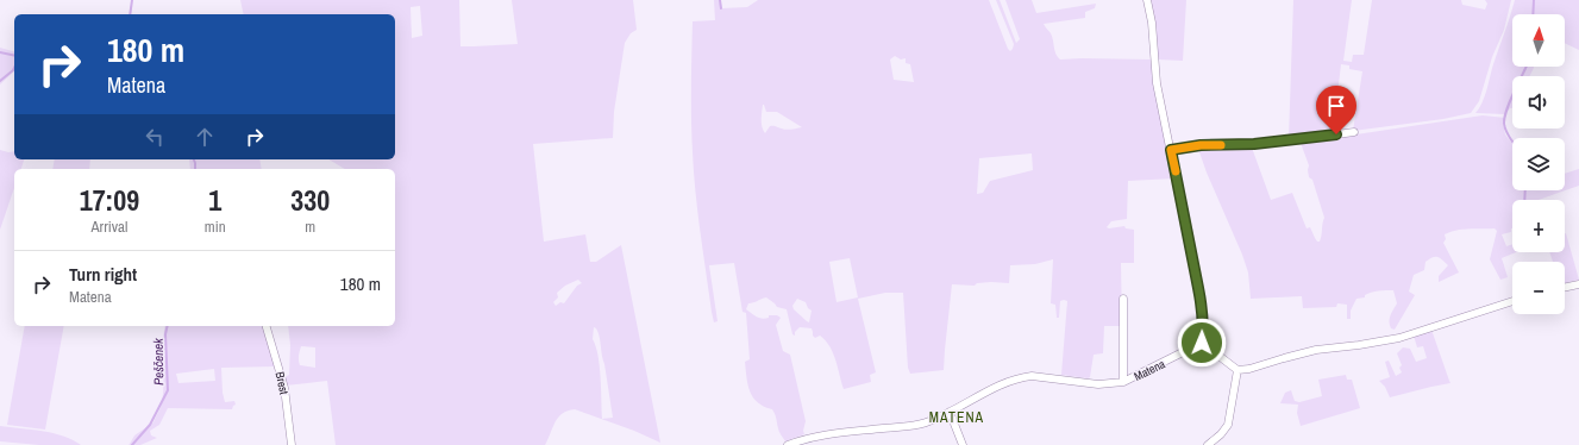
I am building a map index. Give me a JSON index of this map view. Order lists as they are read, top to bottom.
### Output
{
  "streets": {
    "street": ["Matena", "Brest"]
  },
  "districts": ["MATENA"],
  "water": ["Peščenek"],
  "north": "top",
  "page": {
    "map_buttons": ["+", "−"],
    "turn": ["180 m", "Matena"],
    "eta": [
      "17:09",
      "Arrival",
      "1",
      "min",
      "330",
      "m"
    ],
    "list": [
      {
        "name": "Turn right",
        "note": "Matena",
        "value": "180 m"
      }
    ]
  }
}
